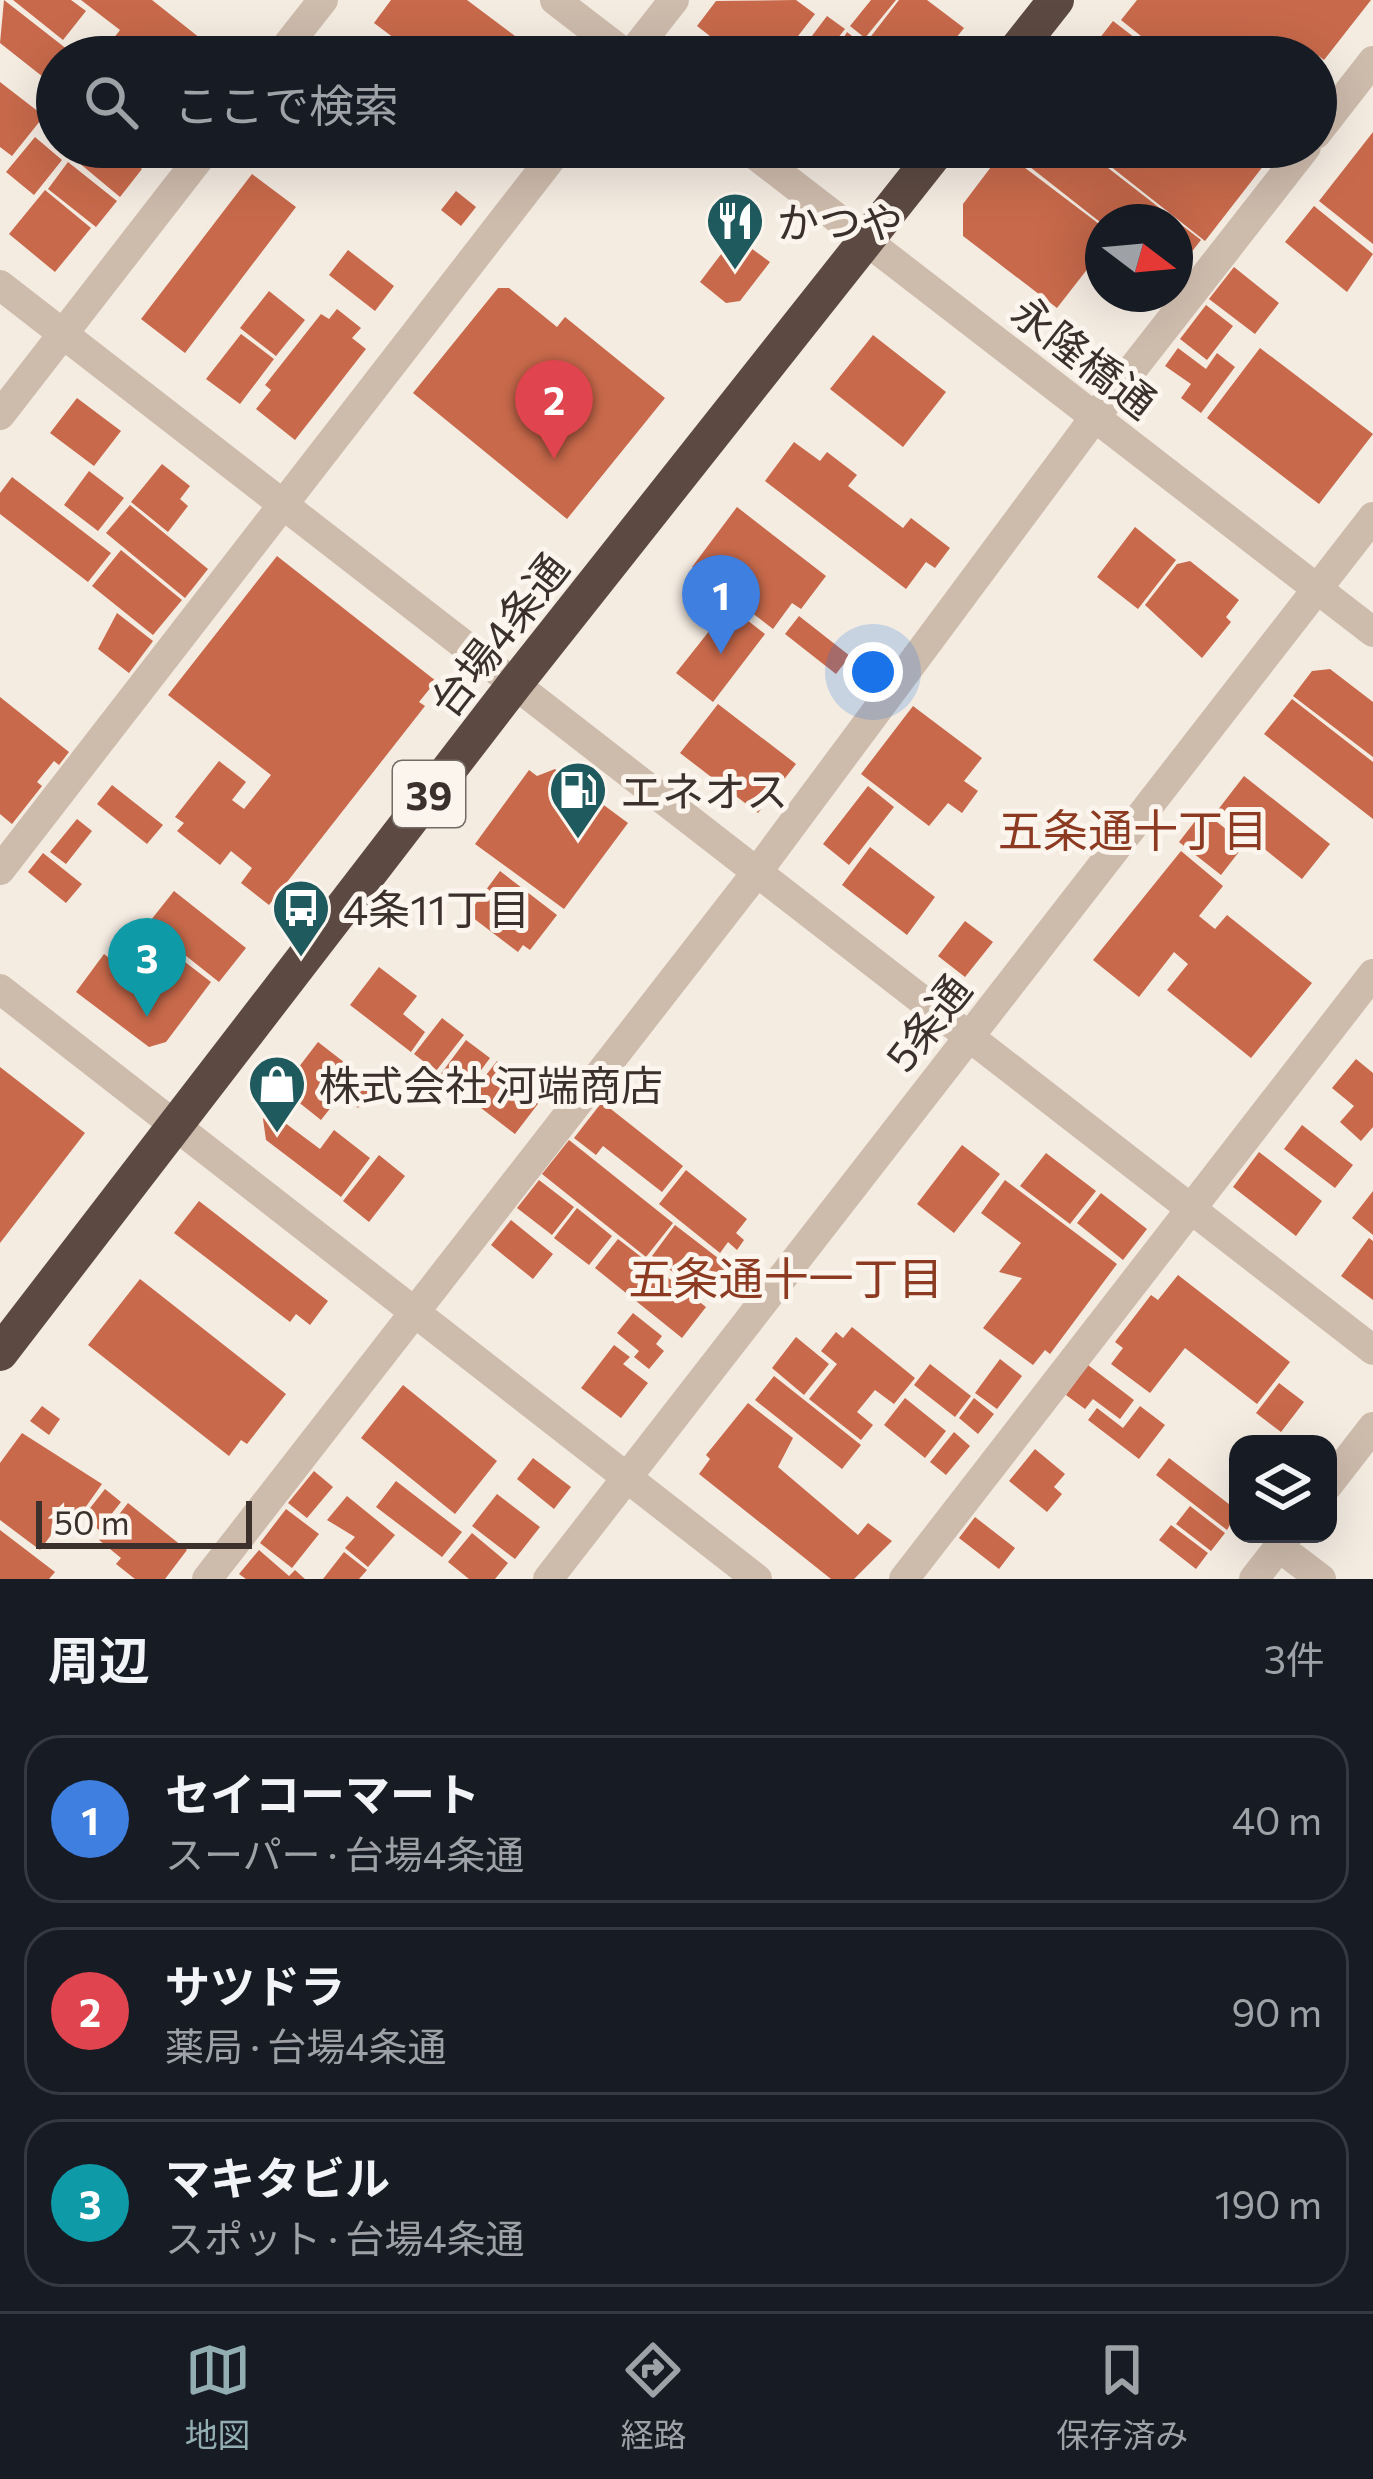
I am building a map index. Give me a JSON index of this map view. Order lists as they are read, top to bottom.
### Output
{
  "streets": {
    "highway": ["台場4条通", "39"],
    "street": ["永隆橋通", "5条通"]
  },
  "crossings": [
    ["永隆橋通", "台場4条通"],
    ["永隆橋通", "5条通"]
  ],
  "districts": ["五条通十丁目", "五条通十一丁目"],
  "places": {
    "restaurant": ["かつや"],
    "fuel station": ["エネオス"],
    "bus stop": ["4条11丁目"],
    "shop": ["株式会社 河端商店"]
  },
  "scale_bar": "50 m",
  "north": "right",
  "page": {
    "search": "ここで検索",
    "pins": ["2", "1", "3"],
    "scale": "50 m",
    "heading": ["周辺", "3件"],
    "list": [
      {
        "mark": "1",
        "name": "セイコーマート",
        "note": "スーパー · 台場4条通",
        "value": "40 m"
      },
      {
        "mark": "2",
        "name": "サツドラ",
        "note": "薬局 · 台場4条通",
        "value": "90 m"
      },
      {
        "mark": "3",
        "name": "マキタビル",
        "note": "スポット · 台場4条通",
        "value": "190 m"
      }
    ],
    "nav": ["地図", "経路", "保存済み"]
  }
}
